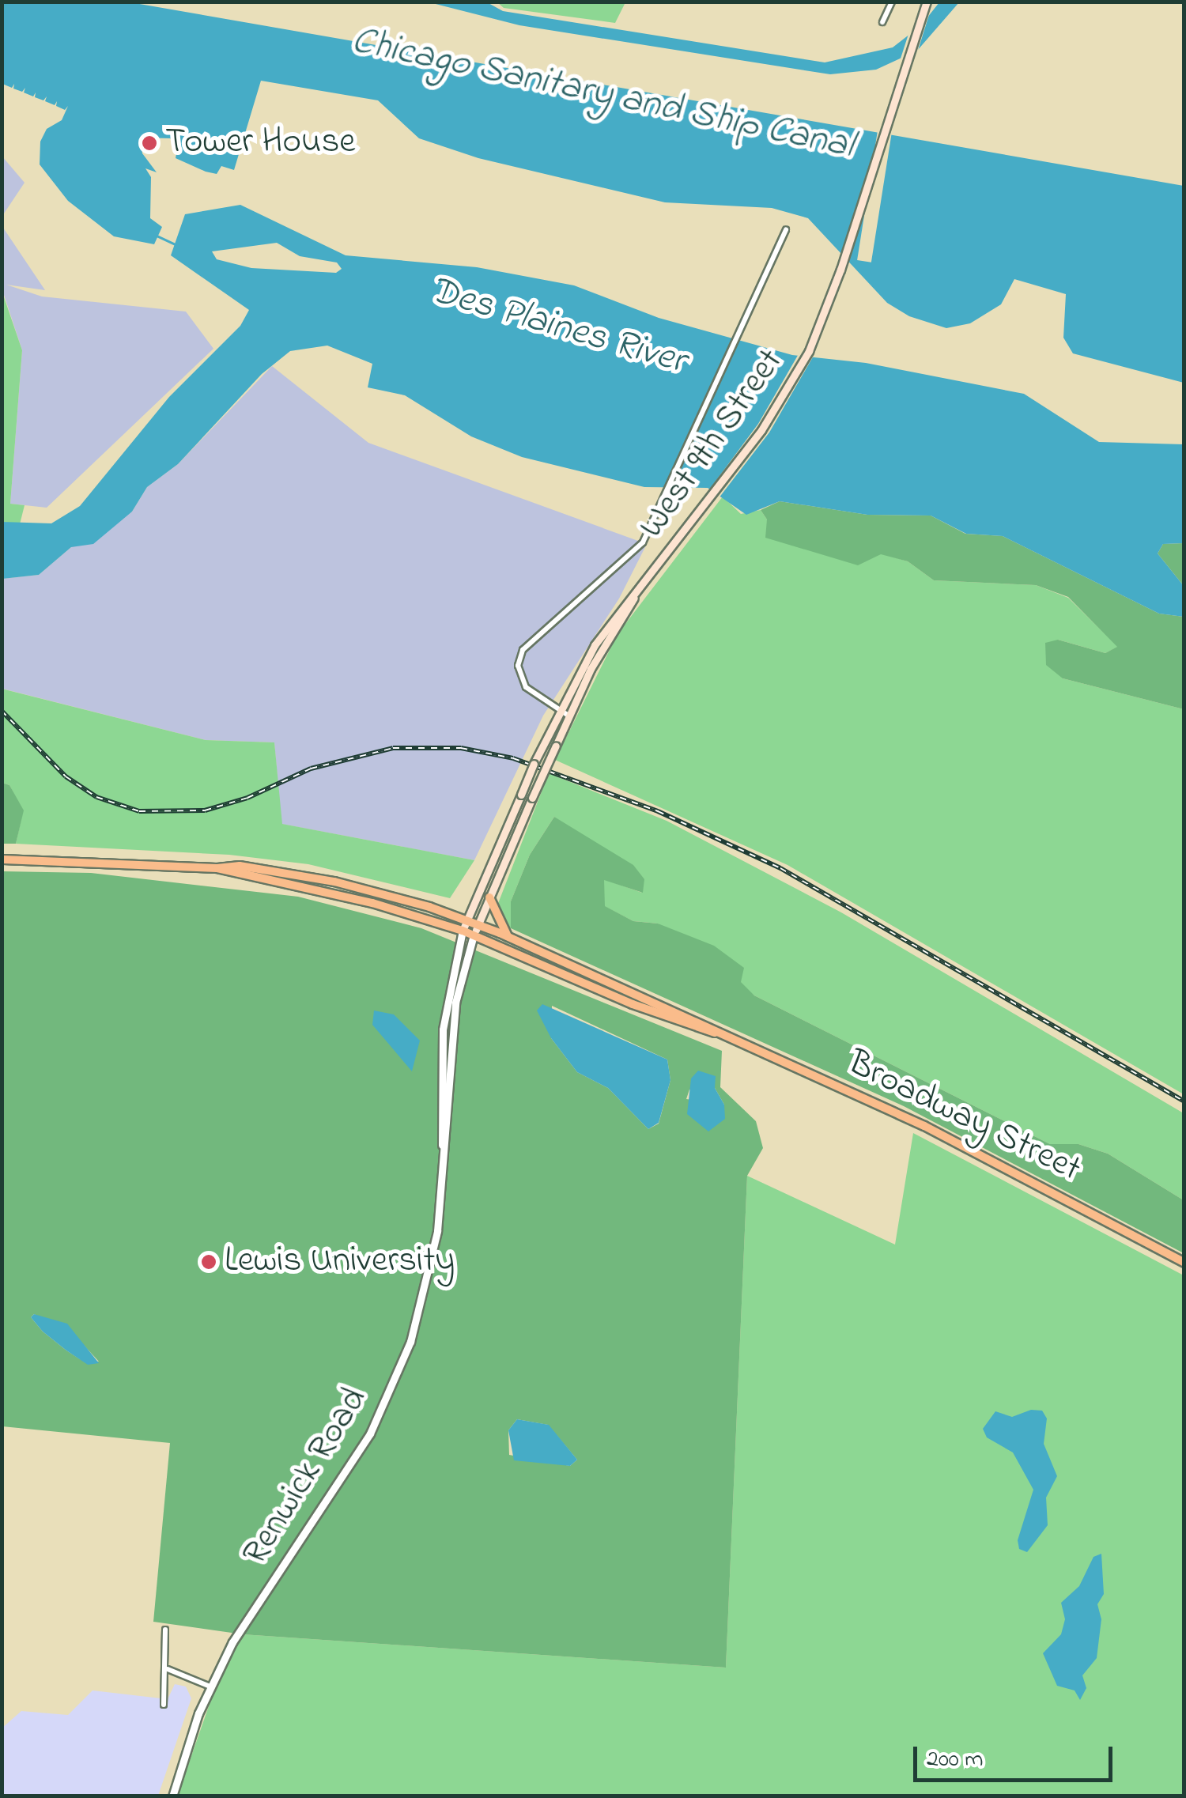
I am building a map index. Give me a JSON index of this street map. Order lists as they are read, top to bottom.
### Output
{
  "streets": {
    "main road": ["West 9th Street", "Broadway Street", "Renwick Road"]
  },
  "crossings": [
    ["West 9th Street", "Broadway Street"],
    ["West 9th Street", "Renwick Road"],
    ["Broadway Street", "Renwick Road"]
  ],
  "water": ["Chicago Sanitary and Ship Canal", "Des Plaines River"],
  "places": ["Tower House", "Lewis University"],
  "scale_bar": "200 m"
}
